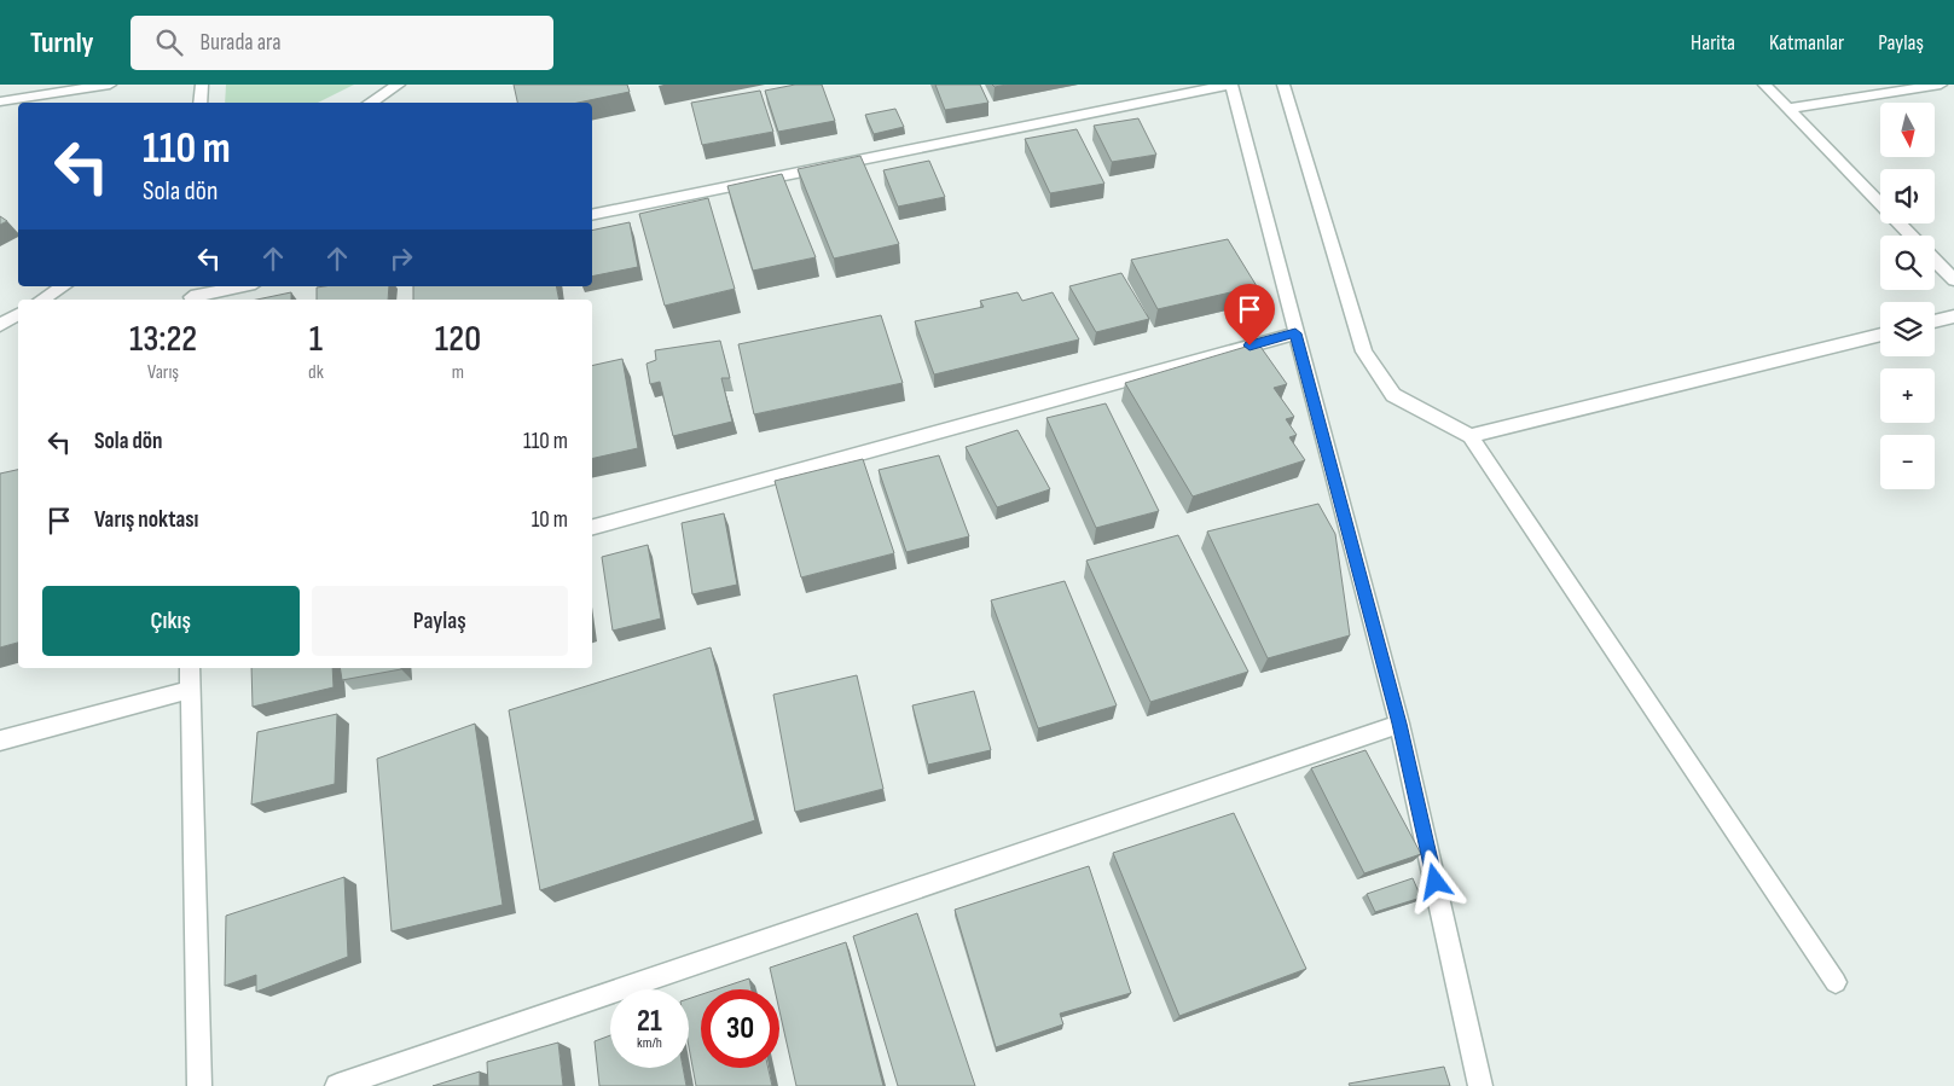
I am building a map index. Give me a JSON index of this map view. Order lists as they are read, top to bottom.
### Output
{
  "north": "bottom",
  "page": {
    "header": "Turnly",
    "search": "Burada ara",
    "nav": ["Harita", "Katmanlar", "Paylaş"],
    "map_buttons": ["+", "−"],
    "turn": ["110 m", "Sola dön"],
    "eta": [
      "13:22",
      "Varış",
      "1",
      "dk",
      "120",
      "m"
    ],
    "list": [
      {
        "name": "Sola dön",
        "value": "110 m"
      },
      {
        "name": "Varış noktası",
        "value": "10 m"
      }
    ],
    "buttons": ["Çıkış", "Paylaş"],
    "speed": "21 km/h",
    "limit": "30"
  }
}
